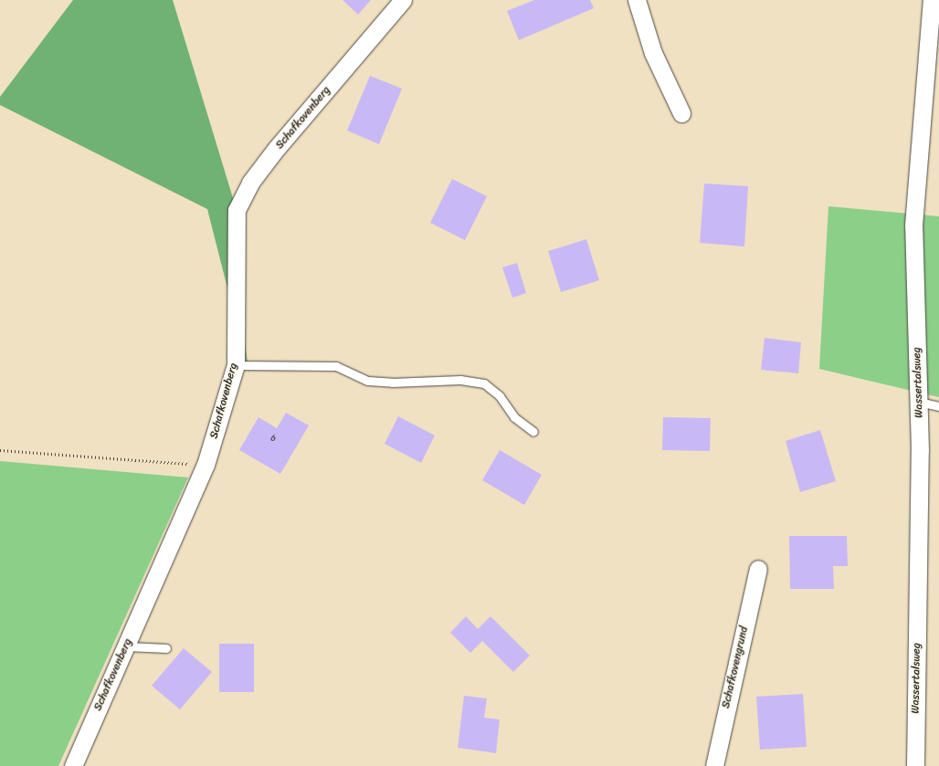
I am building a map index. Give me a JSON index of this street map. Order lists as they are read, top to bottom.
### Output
{
  "streets": {
    "street": ["Schafkovenberg", "Wassertalsweg", "Schafkovengrund"]
  },
  "house_numbers": ["6"]
}
